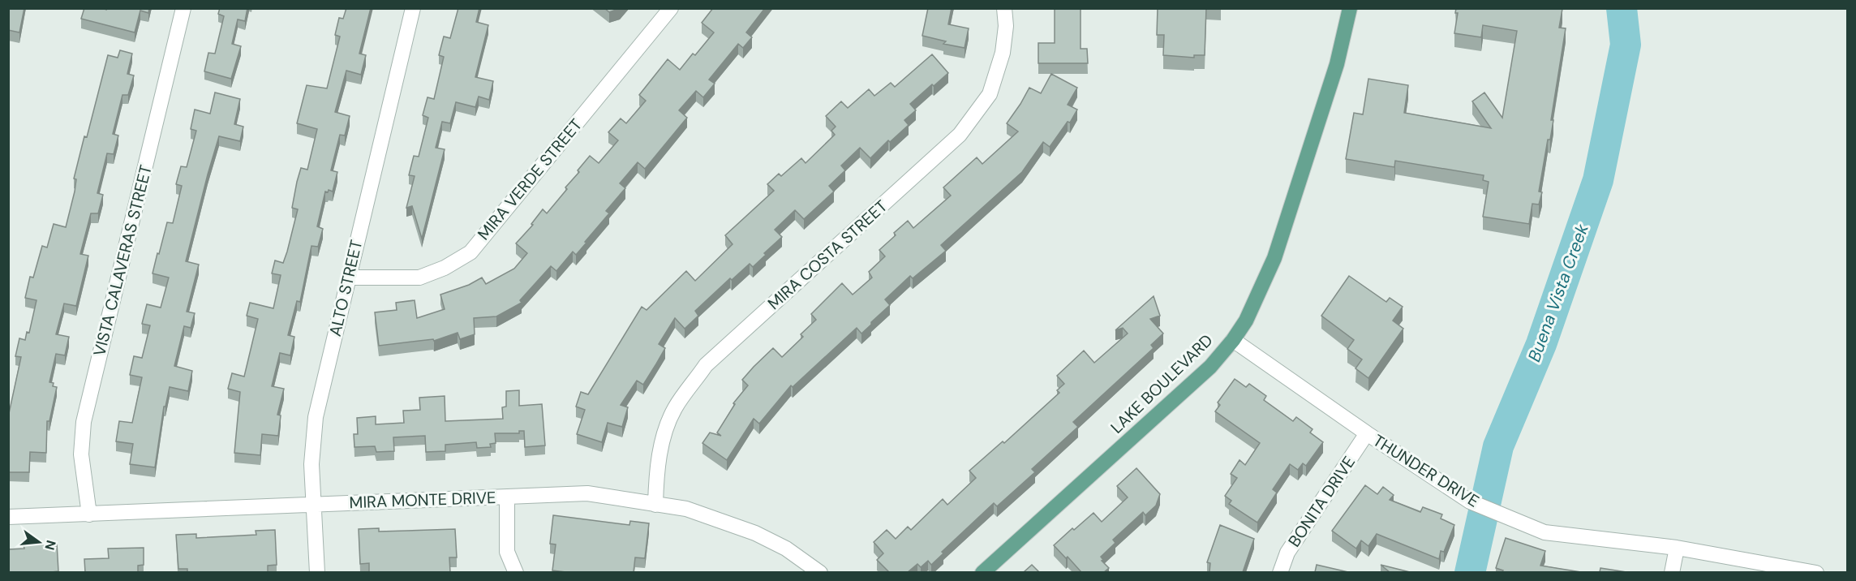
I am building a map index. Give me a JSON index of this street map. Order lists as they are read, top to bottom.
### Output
{
  "streets": {
    "main road": ["LAKE BOULEVARD"],
    "street": [
      "MIRA VERDE STREET",
      "MIRA COSTA STREET",
      "VISTA CALAVERAS STREET",
      "ALTO STREET",
      "THUNDER DRIVE",
      "MIRA MONTE DRIVE",
      "BONITA DRIVE"
    ]
  },
  "crossings": [
    ["MIRA VERDE STREET", "ALTO STREET"],
    ["MIRA COSTA STREET", "MIRA MONTE DRIVE"],
    ["VISTA CALAVERAS STREET", "MIRA MONTE DRIVE"],
    ["ALTO STREET", "MIRA MONTE DRIVE"],
    ["LAKE BOULEVARD", "THUNDER DRIVE"],
    ["THUNDER DRIVE", "BONITA DRIVE"]
  ],
  "water": ["Buena Vista Creek"],
  "north": "right"
}
